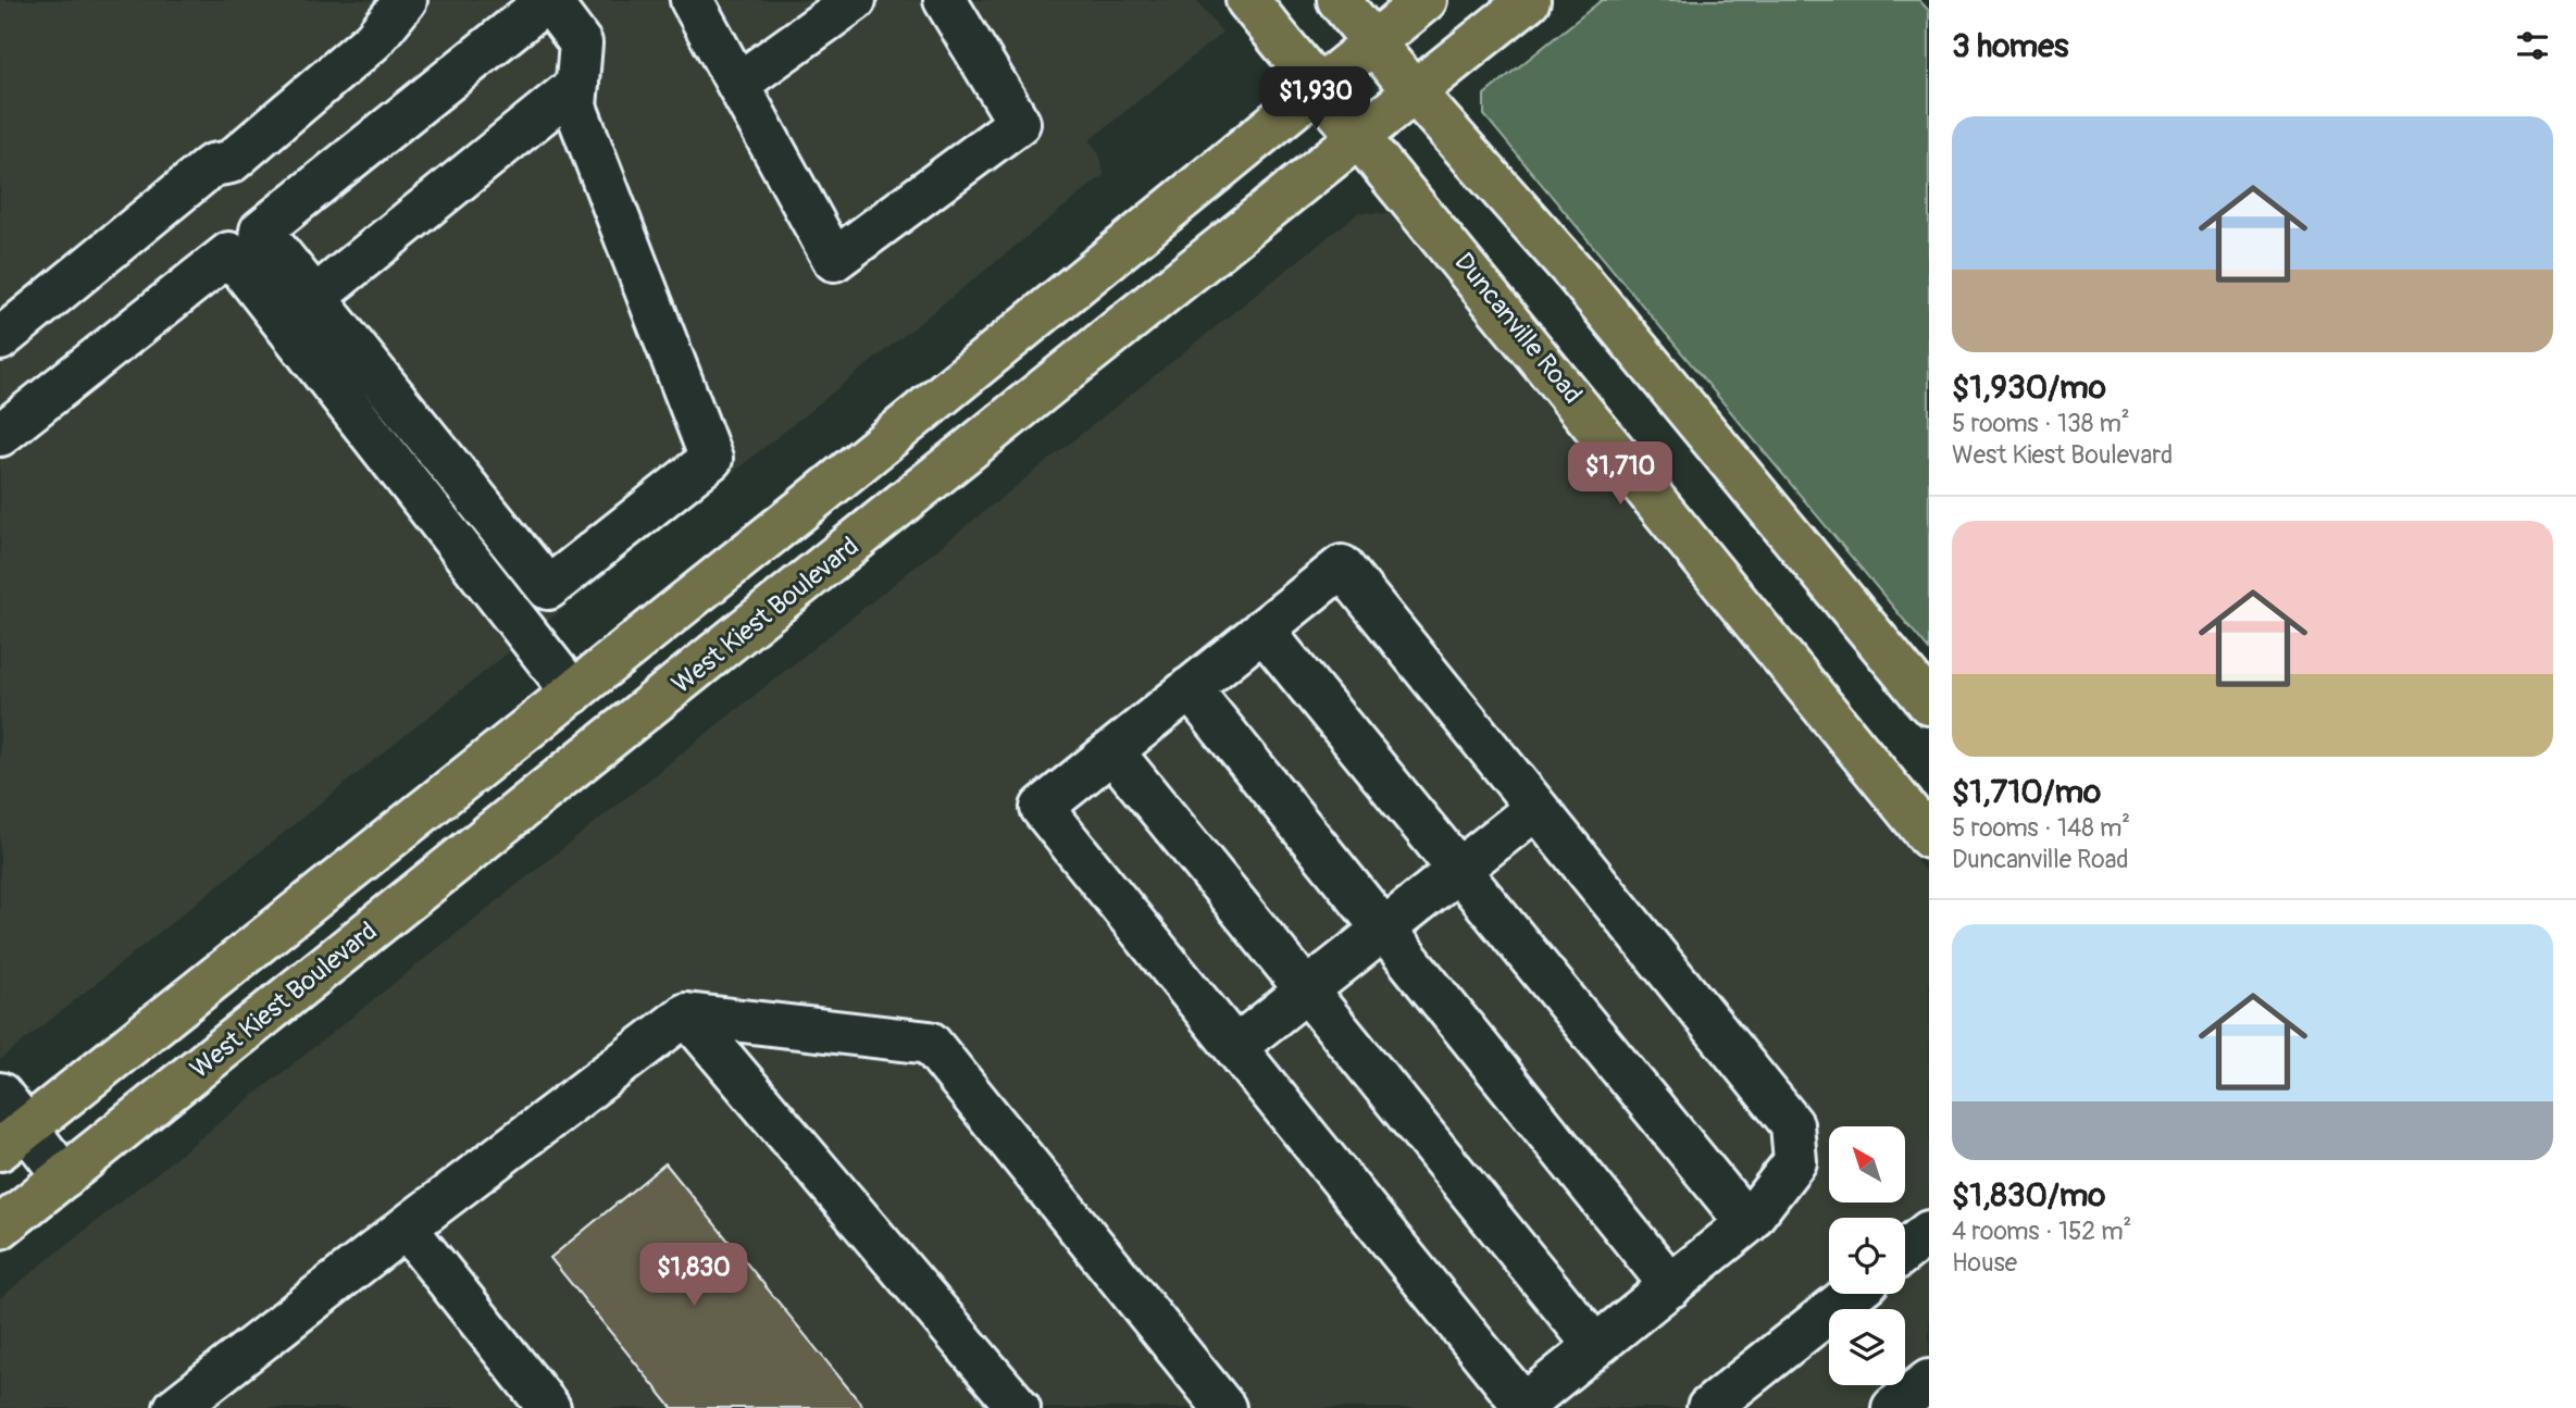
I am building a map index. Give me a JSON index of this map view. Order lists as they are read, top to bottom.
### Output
{
  "streets": {
    "main road": ["Duncanville Road", "West Kiest Boulevard"]
  },
  "crossings": [
    ["Duncanville Road", "West Kiest Boulevard"]
  ],
  "north": "top left",
  "page": {
    "heading": "3 homes",
    "price": ["$1,930", "$1,710", "$1,830"],
    "list": [
      {
        "name": "$1,930/mo",
        "note": "5 rooms · 138 m² · West Kiest Boulevard"
      },
      {
        "name": "$1,710/mo",
        "note": "5 rooms · 148 m² · Duncanville Road"
      },
      {
        "name": "$1,830/mo",
        "note": "4 rooms · 152 m² · House"
      }
    ]
  }
}
